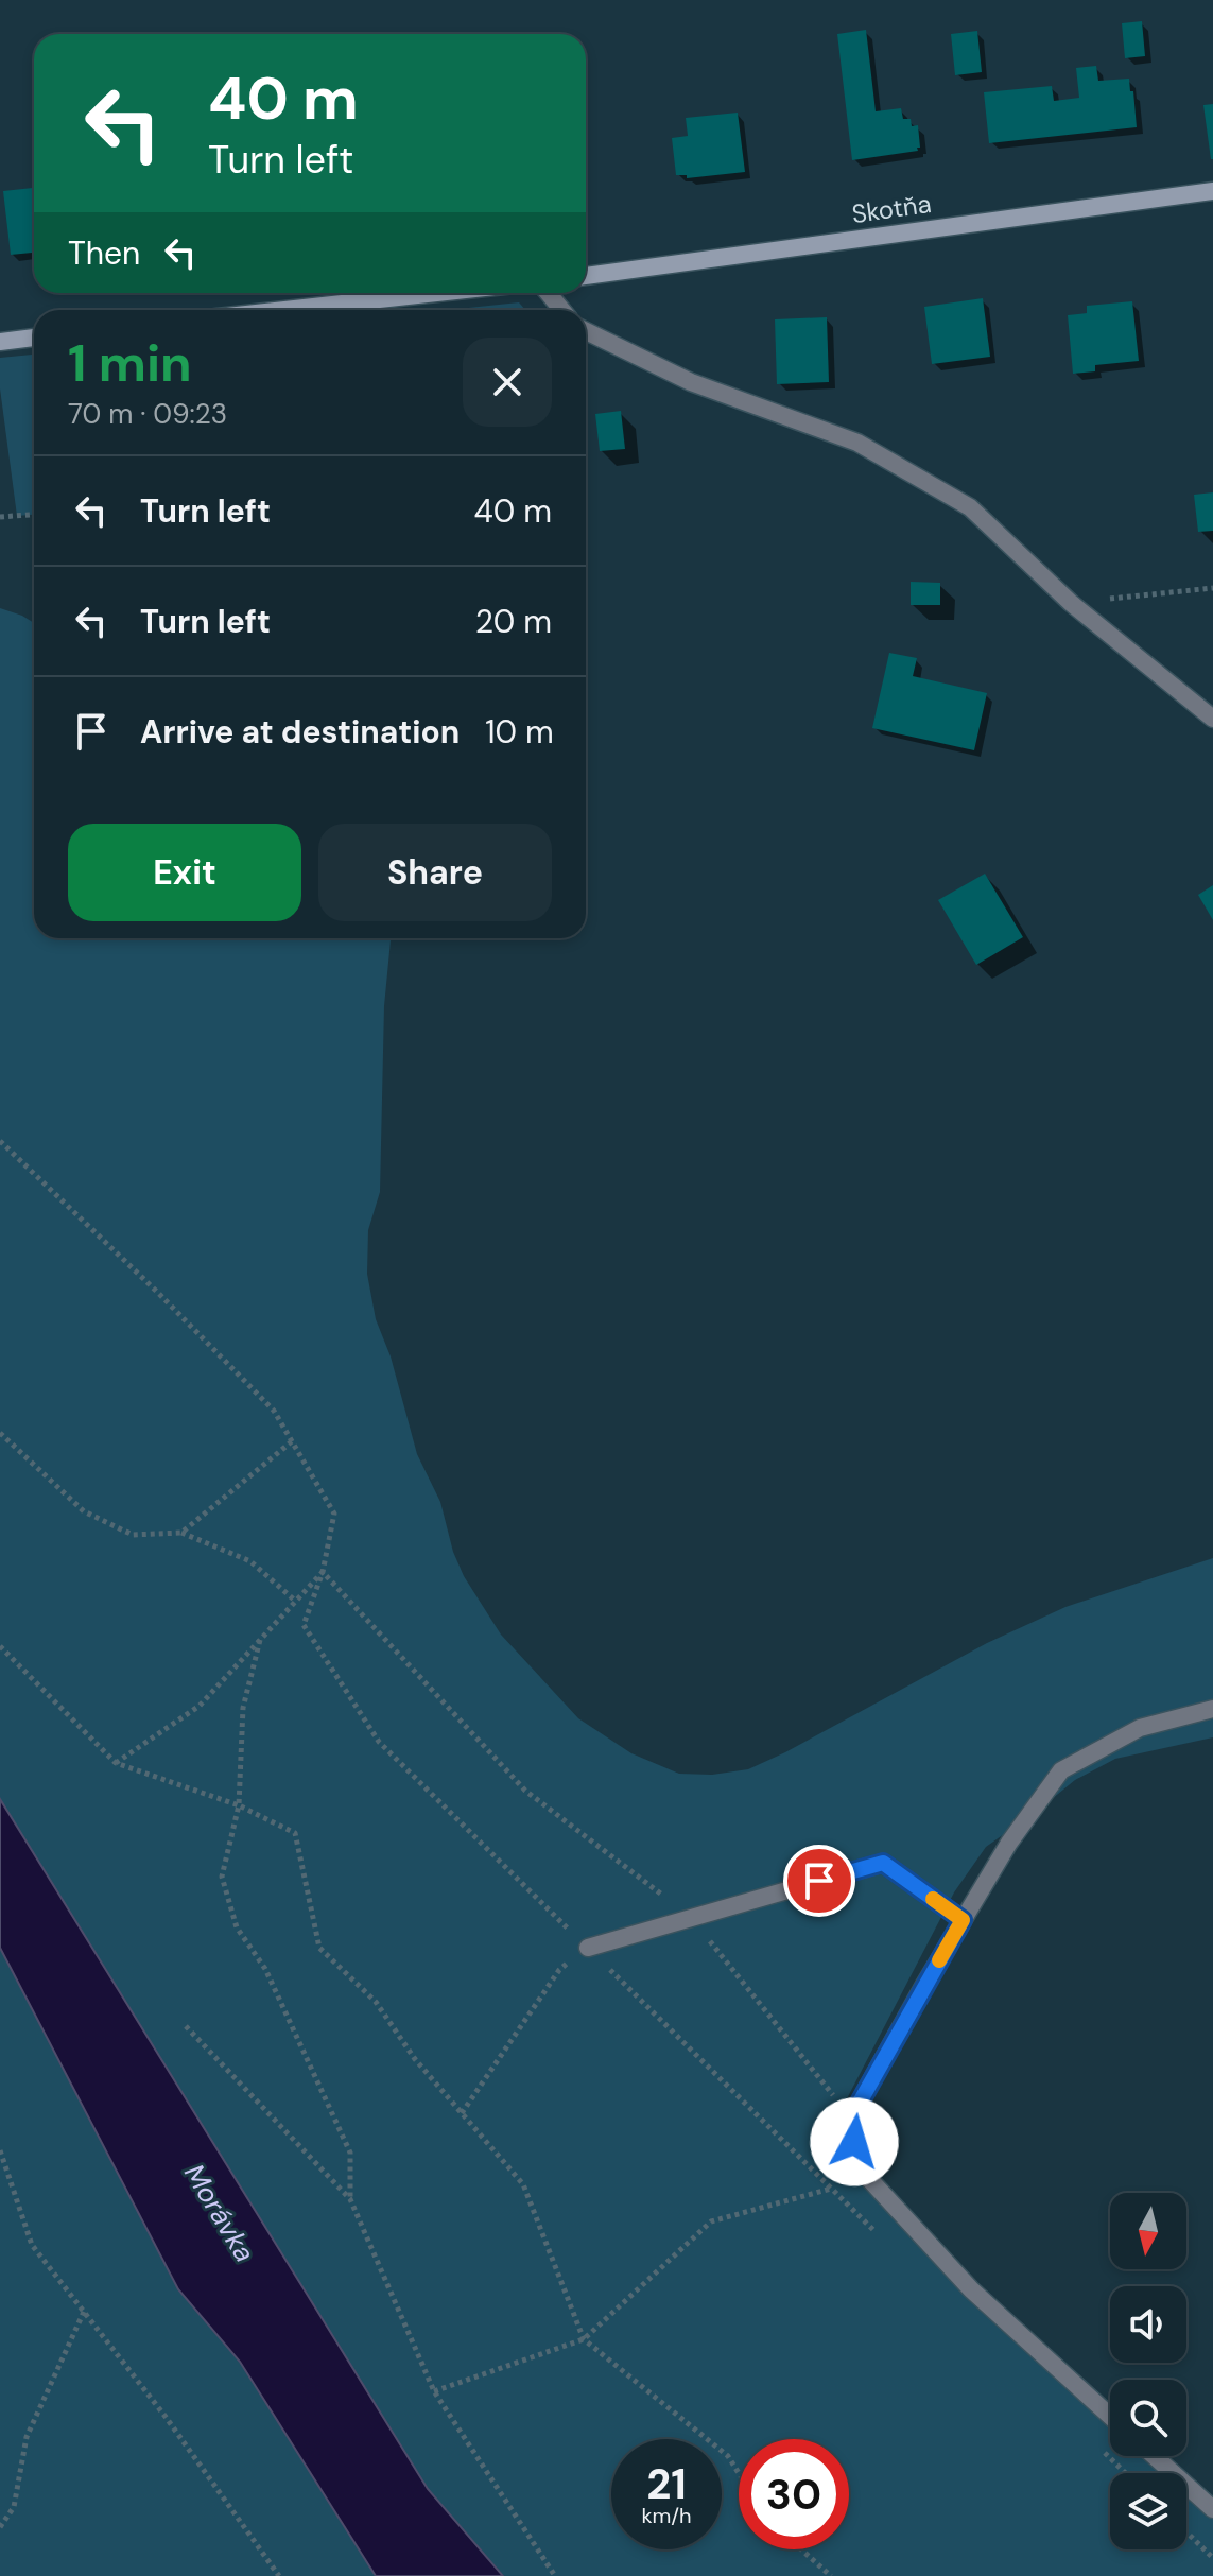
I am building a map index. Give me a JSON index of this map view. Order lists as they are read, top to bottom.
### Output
{
  "streets": {
    "street": ["Skotňa"]
  },
  "water": ["Morávka"],
  "north": "bottom",
  "page": {
    "turn": ["40 m", "Turn left"],
    "then": "Then",
    "heading": ["1 min", "70 m · 09:23"],
    "list": [
      {
        "name": "Turn left",
        "value": "40 m"
      },
      {
        "name": "Turn left",
        "value": "20 m"
      },
      {
        "name": "Arrive at destination",
        "value": "10 m"
      }
    ],
    "buttons": ["Exit", "Share"],
    "speed": "21 km/h",
    "limit": "30"
  }
}
